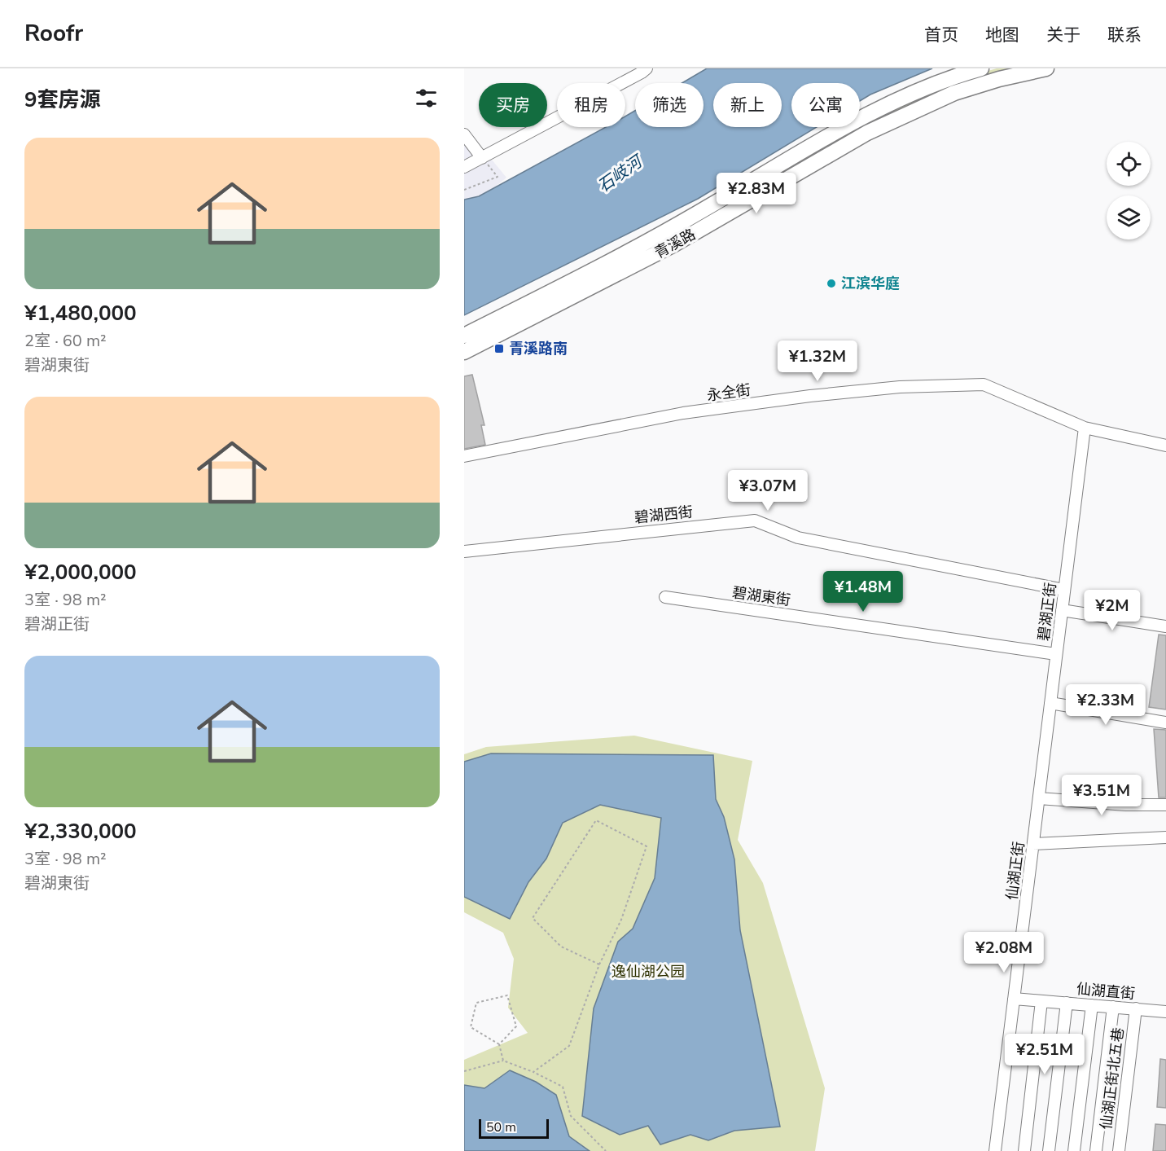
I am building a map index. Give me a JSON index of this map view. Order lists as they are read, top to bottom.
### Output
{
  "streets": {
    "main road": ["青溪路"],
    "street": [
      "永全街",
      "碧湖西街",
      "碧湖東街",
      "碧湖正街",
      "仙湖正街",
      "仙湖直街",
      "仙湖正街北五巷"
    ]
  },
  "crossings": [
    ["永全街", "碧湖正街"],
    ["碧湖西街", "碧湖正街"],
    ["碧湖東街", "碧湖正街"],
    ["碧湖正街", "仙湖正街"],
    ["仙湖正街", "仙湖直街"],
    ["仙湖直街", "仙湖正街北五巷"]
  ],
  "water": ["石岐河"],
  "parks": ["逸仙湖公园"],
  "places": {
    "other": ["江滨华庭"],
    "transit": ["青溪路南"]
  },
  "scale_bar": "50 m",
  "page": {
    "header": "Roofr",
    "nav": [
      "首页",
      "地图",
      "关于",
      "联系"
    ],
    "heading": "9套房源",
    "chip": [
      "买房",
      "租房",
      "筛选",
      "新上",
      "公寓"
    ],
    "list": [
      {
        "name": "¥1,480,000",
        "note": "2室 · 60 m² · 碧湖東街"
      },
      {
        "name": "¥2,000,000",
        "note": "3室 · 98 m² · 碧湖正街"
      },
      {
        "name": "¥2,330,000",
        "note": "3室 · 98 m² · 碧湖東街"
      }
    ],
    "price": [
      "¥2.83M",
      "¥1.32M",
      "¥3.07M",
      "¥1.48M",
      "¥2M",
      "¥2.33M",
      "¥3.51M",
      "¥2.08M",
      "¥2.51M"
    ],
    "scale": "50 m"
  }
}
